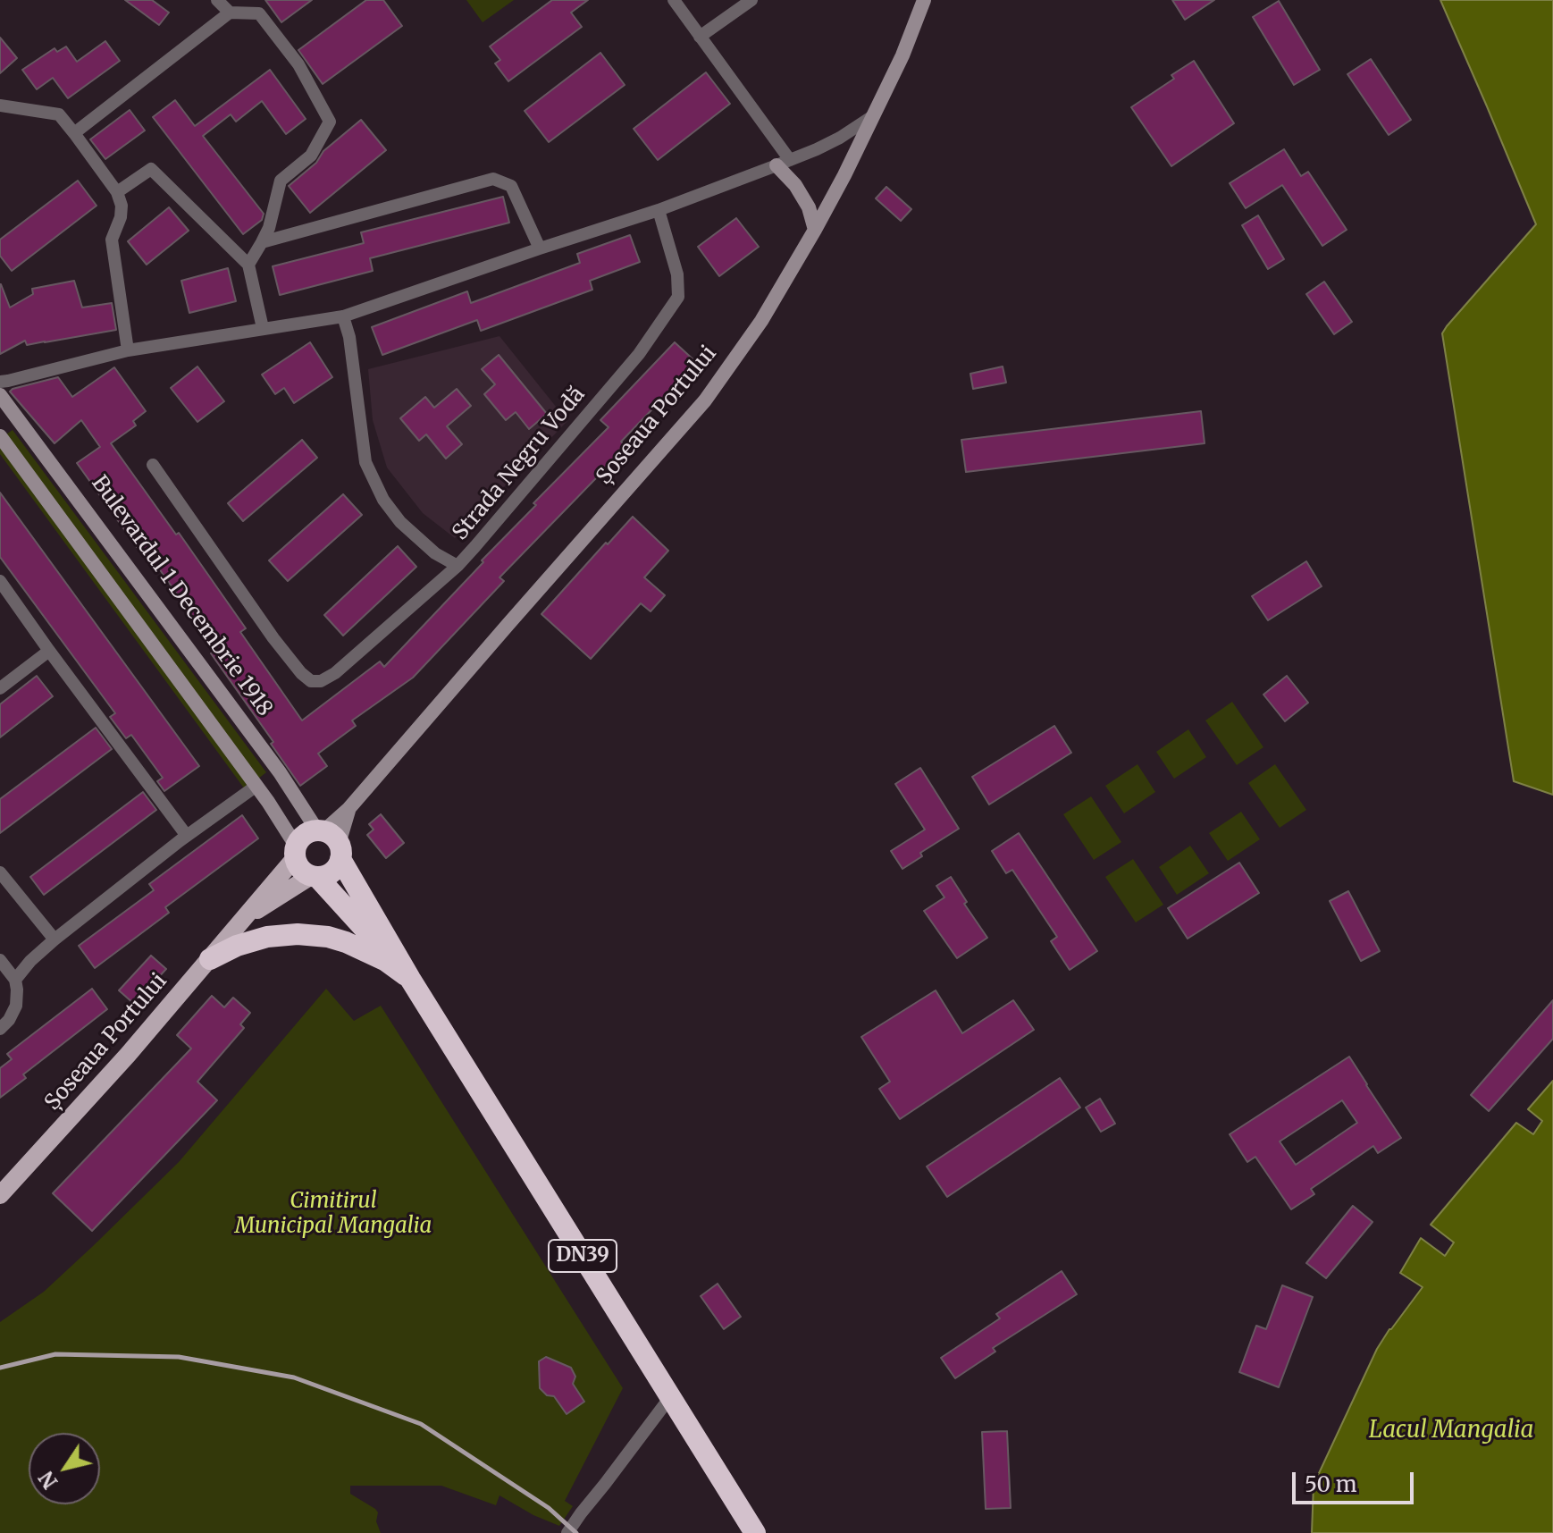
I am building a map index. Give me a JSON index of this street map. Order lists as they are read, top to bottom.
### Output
{
  "streets": {
    "highway": ["Bulevardul 1 Decembrie 1918", "DN39"],
    "main road": ["Șoseaua Portului"],
    "street": ["Strada Negru Vodă"]
  },
  "crossings": [
    ["Șoseaua Portului", "Bulevardul 1 Decembrie 1918"]
  ],
  "water": ["Lacul Mangalia"],
  "parks": ["Cimitirul Municipal Mangalia"],
  "scale_bar": "50 m",
  "north": "bottom left"
}
